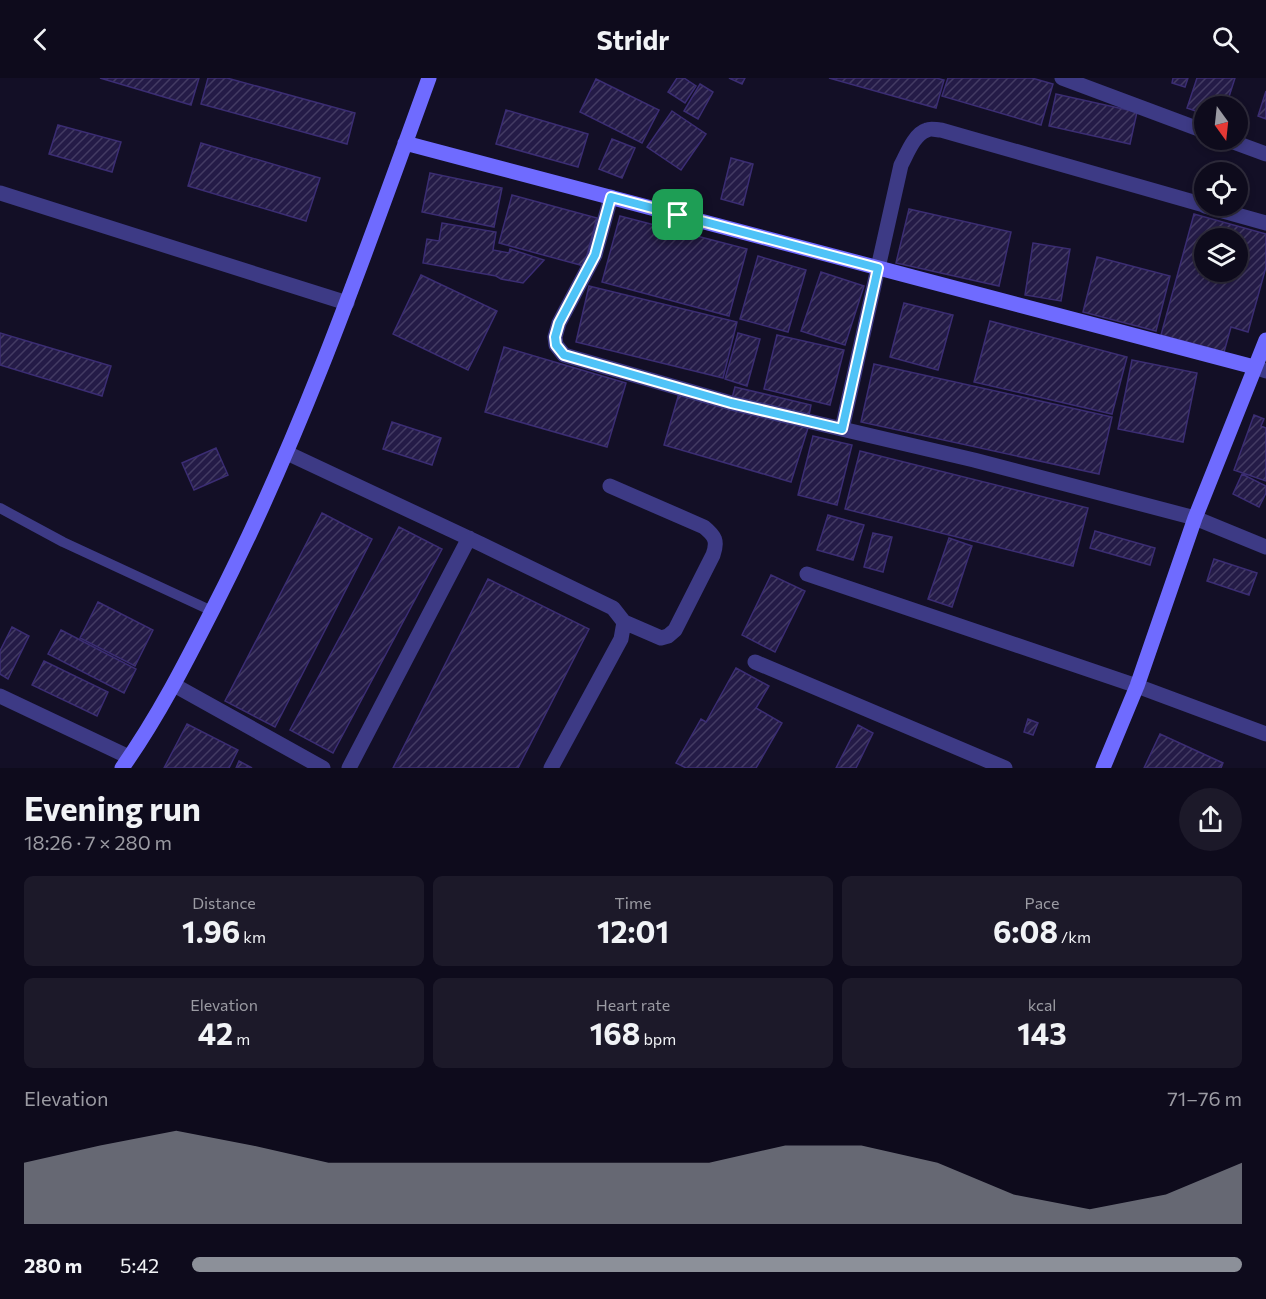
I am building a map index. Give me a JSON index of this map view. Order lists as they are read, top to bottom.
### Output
{
  "north": "bottom",
  "page": {
    "header": "Stridr",
    "heading": ["Evening run", "18:26 · 7 × 280 m"],
    "stats": [
      ["Distance", "1.96 km"],
      ["Time", "12:01"],
      ["Pace", "6:08 /km"],
      ["Elevation", "42 m"],
      ["Heart rate", "168 bpm"],
      ["kcal", "143"]
    ],
    "chart": ["Elevation", "71–76 m"],
    "list": [
      {
        "name": "280 m",
        "note": "5:42"
      }
    ]
  }
}
